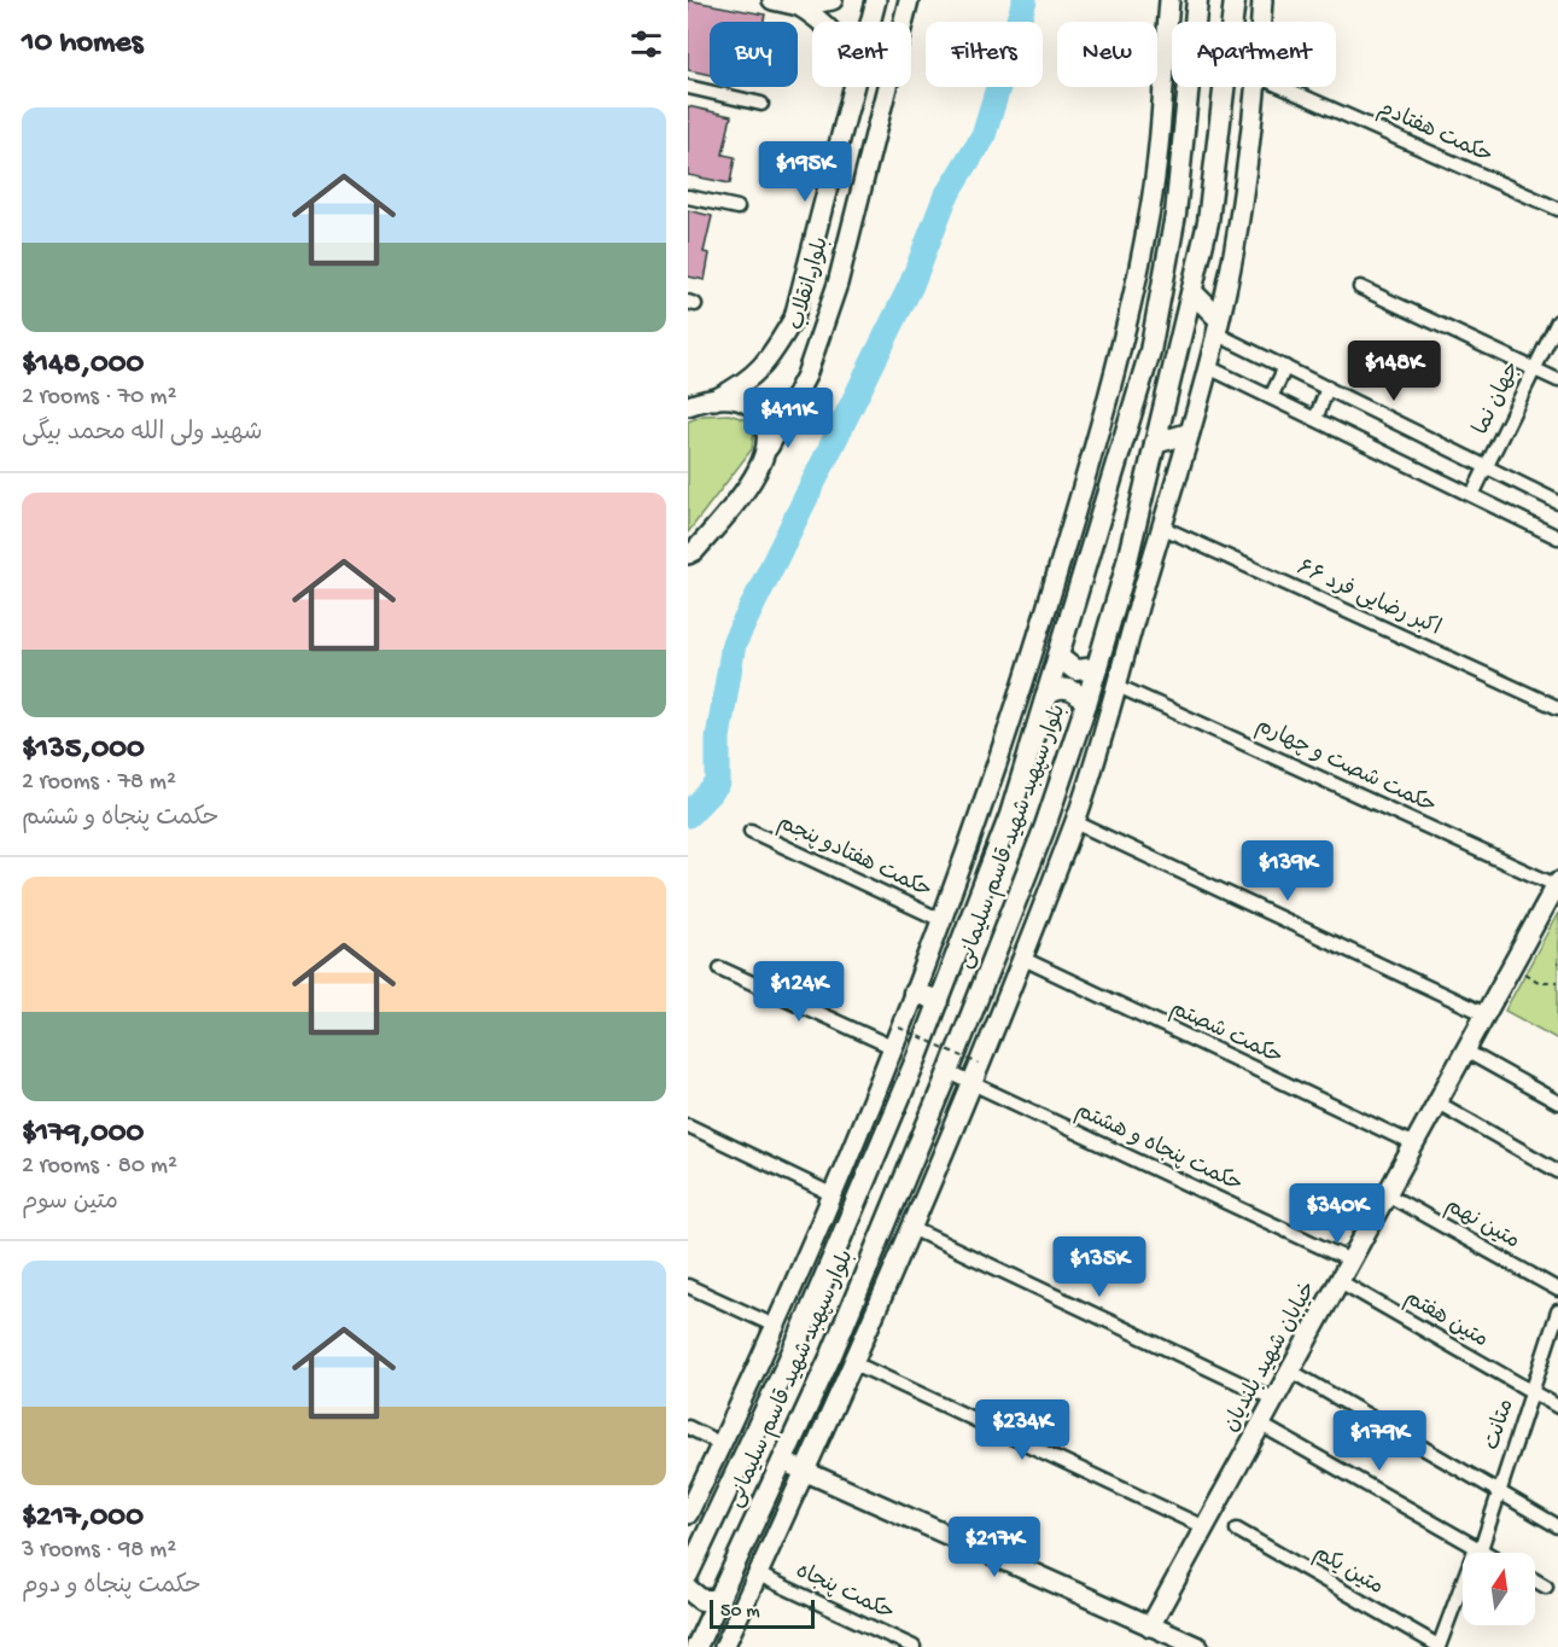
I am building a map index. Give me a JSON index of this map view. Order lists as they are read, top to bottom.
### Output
{
  "streets": {
    "main road": ["بلوار سپهبد شهید قاسم سلیمانی"],
    "street": [
      "حکمت هفتادم",
      "بلوار انقلاب",
      "جهان نما",
      "۶۶ اکبر رضایی فرد",
      "حکمت شصت و چهارم",
      "حکمت هفتادو پنجم",
      "حکمت شصتم",
      "حکمت پنجاه و هشتم",
      "متین نهم",
      "متین هفتم",
      "خیابان شهید بلندیان",
      "متانت",
      "متین یکم",
      "حکمت پنجاه"
    ]
  },
  "crossings": [
    ["حکمت شصت و چهارم", "خیابان شهید بلندیان"],
    ["بلوار سپهبد شهید قاسم سلیمانی", "حکمت پنجاه و هشتم"],
    ["حکمت شصتم", "خیابان شهید بلندیان"],
    ["حکمت پنجاه و هشتم", "خیابان شهید بلندیان"],
    ["متین نهم", "خیابان شهید بلندیان"],
    ["متین هفتم", "خیابان شهید بلندیان"],
    ["متین هفتم", "متانت"],
    ["متانت", "متین یکم"]
  ],
  "scale_bar": "50 m",
  "north": "top",
  "page": {
    "heading": "10 homes",
    "chip": [
      "Buy",
      "Rent",
      "Filters",
      "New",
      "Apartment"
    ],
    "list": [
      {
        "name": "$148,000",
        "note": "2 rooms · 70 m² · شهید ولی الله محمد بیگی"
      },
      {
        "name": "$135,000",
        "note": "2 rooms · 78 m² · حکمت پنجاه و ششم"
      },
      {
        "name": "$179,000",
        "note": "2 rooms · 80 m² · متین سوم"
      },
      {
        "name": "$217,000",
        "note": "3 rooms · 98 m² · حکمت پنجاه و دوم"
      }
    ],
    "price": [
      "$195K",
      "$148K",
      "$411K",
      "$139K",
      "$124K",
      "$340K",
      "$135K",
      "$234K",
      "$179K",
      "$217K"
    ],
    "scale": "50 m"
  }
}
